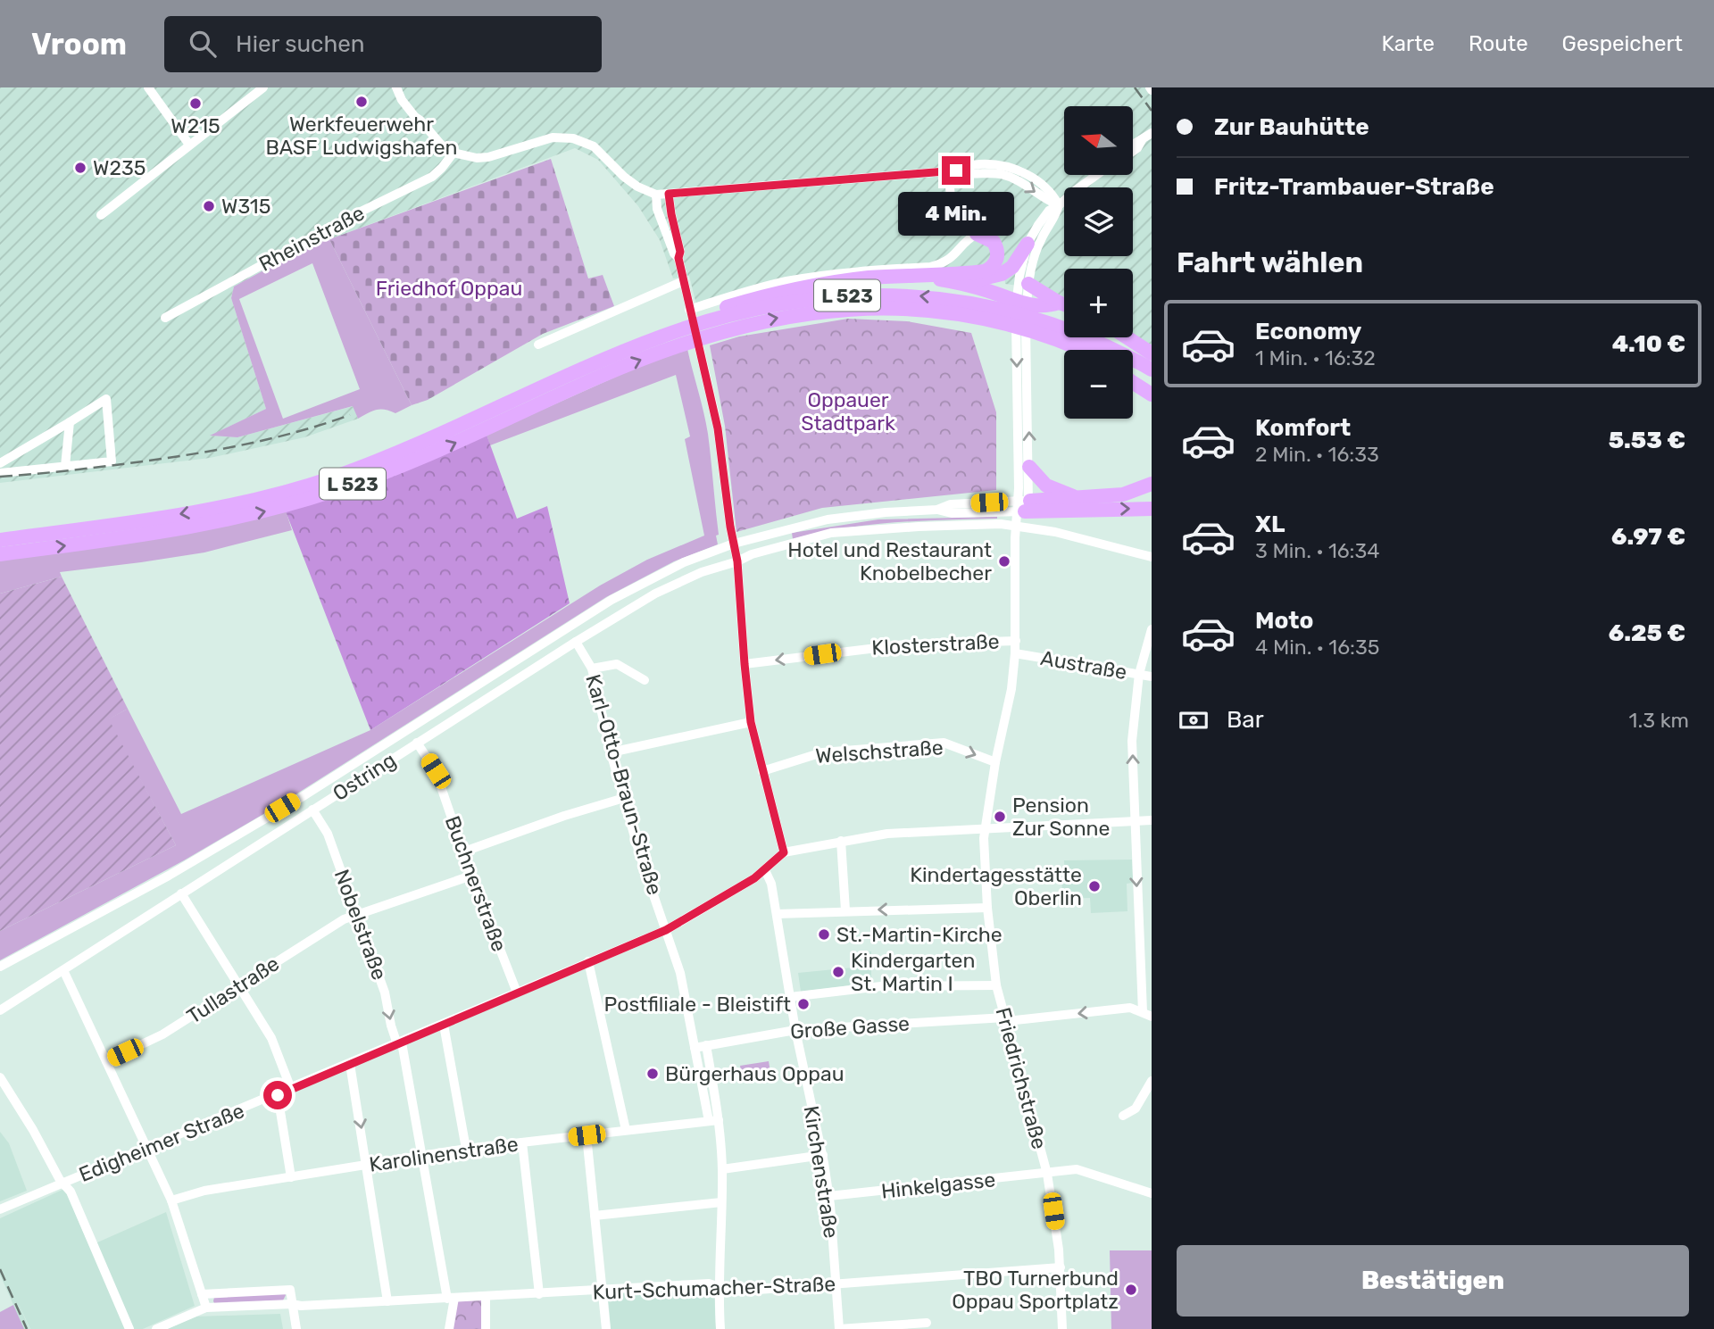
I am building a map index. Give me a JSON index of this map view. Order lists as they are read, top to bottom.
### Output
{
  "streets": {
    "highway": ["L 523"],
    "street": [
      "Rheinstraße",
      "Klosterstraße",
      "Austraße",
      "Welschstraße",
      "Ostring",
      "Karl-Otto-Braun-Straße",
      "Buchnerstraße",
      "Nobelstraße",
      "Tullastraße",
      "Große Gasse",
      "Friedrichstraße",
      "Edigheimer Straße",
      "Karolinenstraße",
      "Kirchenstraße",
      "Hinkelgasse",
      "Kurt-Schumacher-Straße"
    ]
  },
  "crossings": [
    ["Klosterstraße", "Friedrichstraße"],
    ["Austraße", "Friedrichstraße"],
    ["Welschstraße", "Friedrichstraße"],
    ["Ostring", "Karl-Otto-Braun-Straße"],
    ["Ostring", "Buchnerstraße"],
    ["Ostring", "Nobelstraße"],
    ["Ostring", "Friedrichstraße"],
    ["Karl-Otto-Braun-Straße", "Große Gasse"],
    ["Karl-Otto-Braun-Straße", "Edigheimer Straße"],
    ["Karl-Otto-Braun-Straße", "Karolinenstraße"],
    ["Buchnerstraße", "Tullastraße"],
    ["Buchnerstraße", "Edigheimer Straße"],
    ["Nobelstraße", "Tullastraße"],
    ["Nobelstraße", "Edigheimer Straße"],
    ["Nobelstraße", "Karolinenstraße"],
    ["Nobelstraße", "Kurt-Schumacher-Straße"],
    ["Große Gasse", "Friedrichstraße"],
    ["Große Gasse", "Kirchenstraße"],
    ["Friedrichstraße", "Hinkelgasse"],
    ["Friedrichstraße", "Kurt-Schumacher-Straße"],
    ["Edigheimer Straße", "Kirchenstraße"],
    ["Kirchenstraße", "Hinkelgasse"],
    ["Kirchenstraße", "Kurt-Schumacher-Straße"]
  ],
  "one_way": ["Klosterstraße", "Welschstraße"],
  "parks": ["Friedhof Oppau", "Oppauer Stadtpark"],
  "places": [
    "Werkfeuerwehr BASF Ludwigshafen",
    "W215",
    "W235",
    "W315",
    "Hotel und Restaurant Knobelbecher",
    "Pension Zur Sonne",
    "Kindertagesstätte Oberlin",
    "St.-Martin-Kirche",
    "Kindergarten St. Martin I",
    "Postfiliale - Bleistift",
    "Bürgerhaus Oppau",
    "TBO Turnerbund Oppau Sportplatz"
  ],
  "north": "left",
  "page": {
    "header": "Vroom",
    "search": "Hier suchen",
    "nav": ["Karte", "Route", "Gespeichert"],
    "banner": ["Zur Bauhütte", "Fritz-Trambauer-Straße"],
    "map_buttons": ["+", "−"],
    "bubble": "4 Min.",
    "heading": "Fahrt wählen",
    "list": [
      {
        "name": "Economy",
        "note": "1 Min. · 16:32",
        "value": "4.10 €"
      },
      {
        "name": "Komfort",
        "note": "2 Min. · 16:33",
        "value": "5.53 €"
      },
      {
        "name": "XL",
        "note": "3 Min. · 16:34",
        "value": "6.97 €"
      },
      {
        "name": "Moto",
        "note": "4 Min. · 16:35",
        "value": "6.25 €"
      }
    ],
    "pay": ["Bar", "1.3 km"],
    "buttons": "Bestätigen"
  }
}
